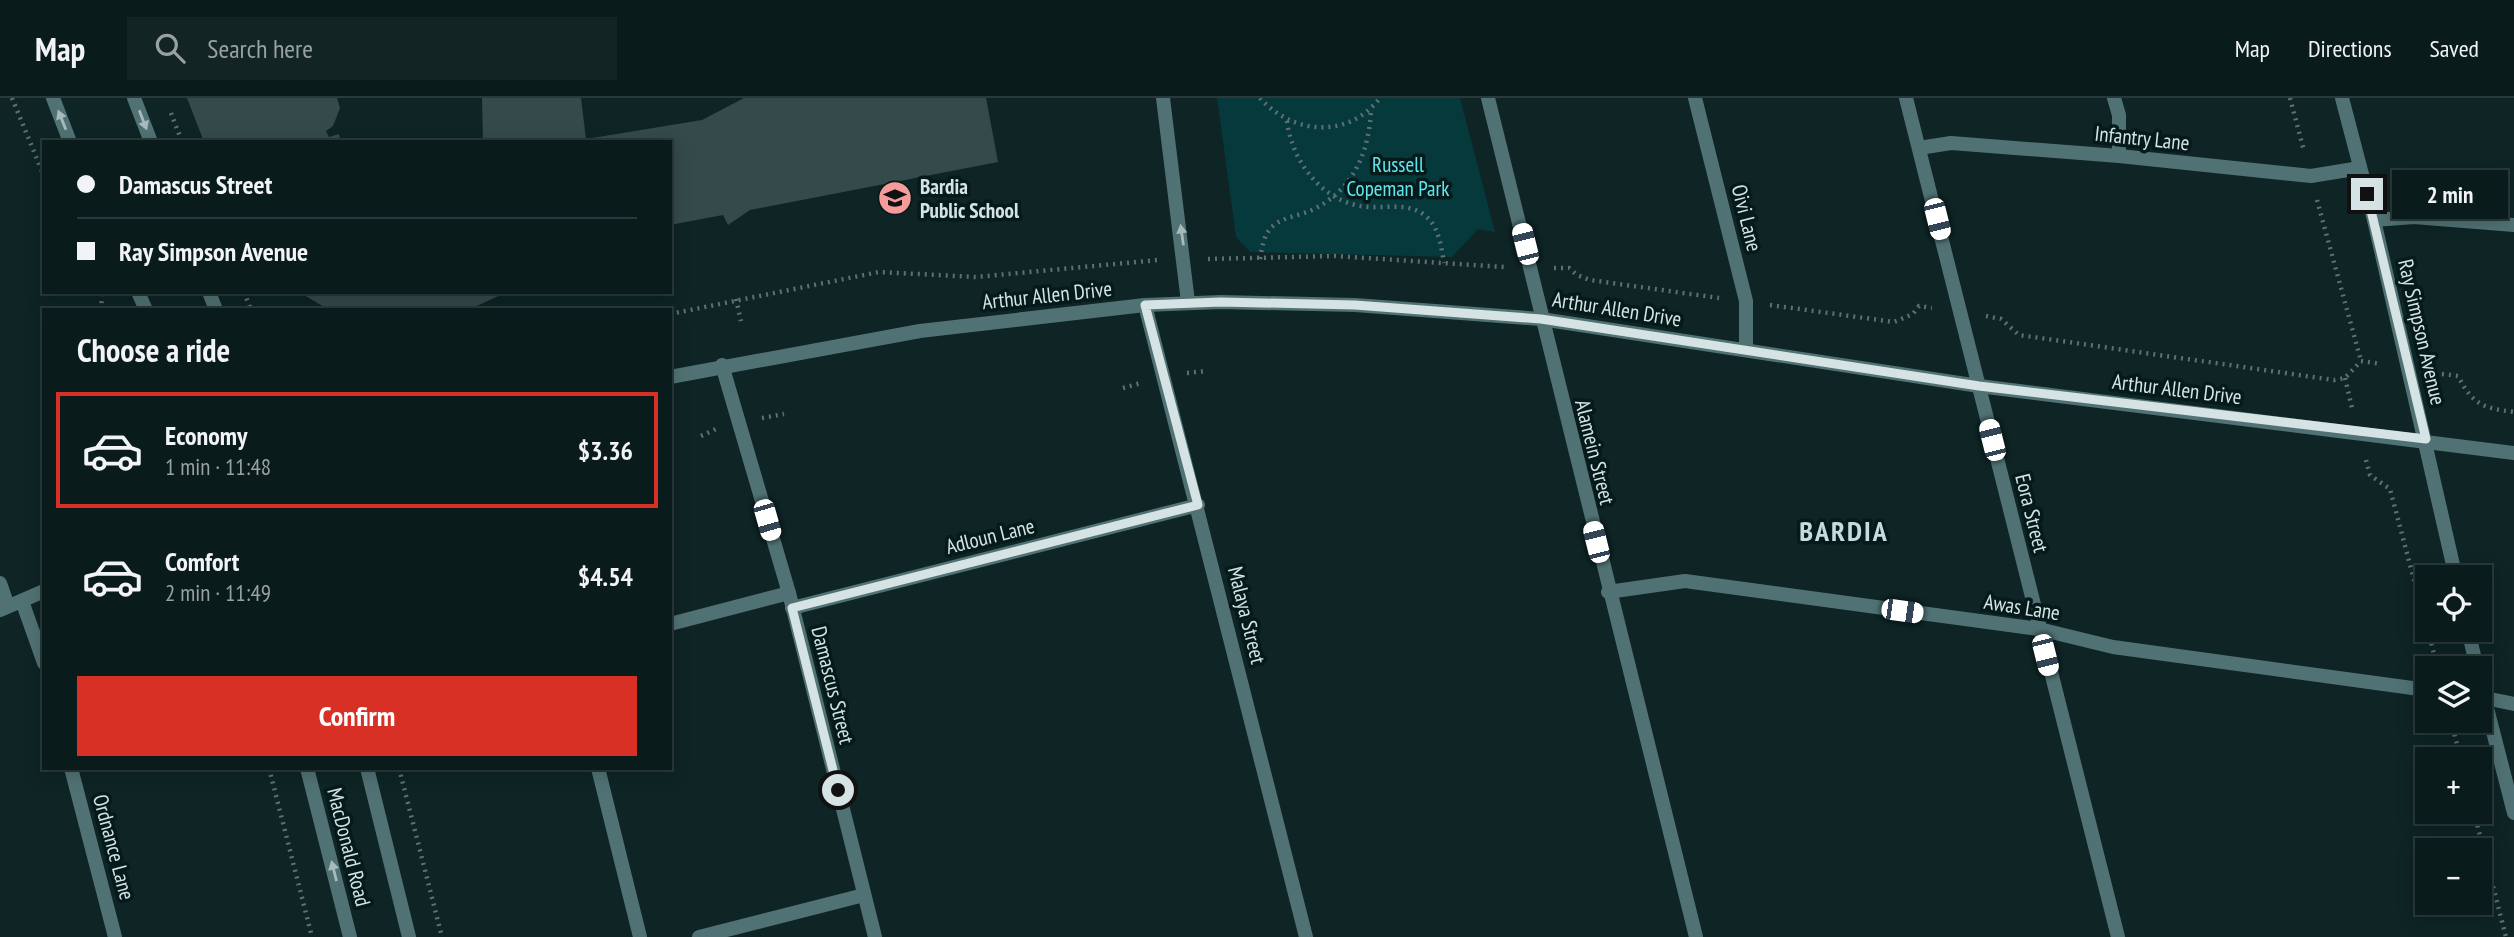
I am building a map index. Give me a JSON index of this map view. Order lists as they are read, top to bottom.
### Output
{
  "streets": {
    "street": [
      "Infantry Lane",
      "Oivi Lane",
      "Arthur Allen Drive",
      "Ray Simpson Avenue",
      "Alamein Street",
      "Eora Street",
      "Adloun Lane",
      "Awas Lane",
      "Malaya Street",
      "Damascus Street",
      "Ordnance Lane",
      "MacDonald Road"
    ]
  },
  "crossings": [
    ["Infantry Lane", "Ray Simpson Avenue"],
    ["Infantry Lane", "Eora Street"],
    ["Oivi Lane", "Arthur Allen Drive"],
    ["Arthur Allen Drive", "Ray Simpson Avenue"],
    ["Arthur Allen Drive", "Alamein Street"],
    ["Arthur Allen Drive", "Eora Street"],
    ["Arthur Allen Drive", "Malaya Street"],
    ["Arthur Allen Drive", "Damascus Street"],
    ["Alamein Street", "Awas Lane"],
    ["Eora Street", "Awas Lane"],
    ["Adloun Lane", "Malaya Street"],
    ["Adloun Lane", "Damascus Street"]
  ],
  "districts": ["BARDIA"],
  "parks": ["Russell Copeman Park"],
  "places": {
    "school or university": ["Bardia Public School"]
  },
  "page": {
    "header": "Map",
    "search": "Search here",
    "nav": ["Map", "Directions", "Saved"],
    "banner": ["Damascus Street", "Ray Simpson Avenue"],
    "bubble": "2 min",
    "heading": "Choose a ride",
    "list": [
      {
        "name": "Economy",
        "note": "1 min · 11:48",
        "value": "$3.36"
      },
      {
        "name": "Comfort",
        "note": "2 min · 11:49",
        "value": "$4.54"
      }
    ],
    "map_buttons": ["+", "−"],
    "buttons": "Confirm"
  }
}
